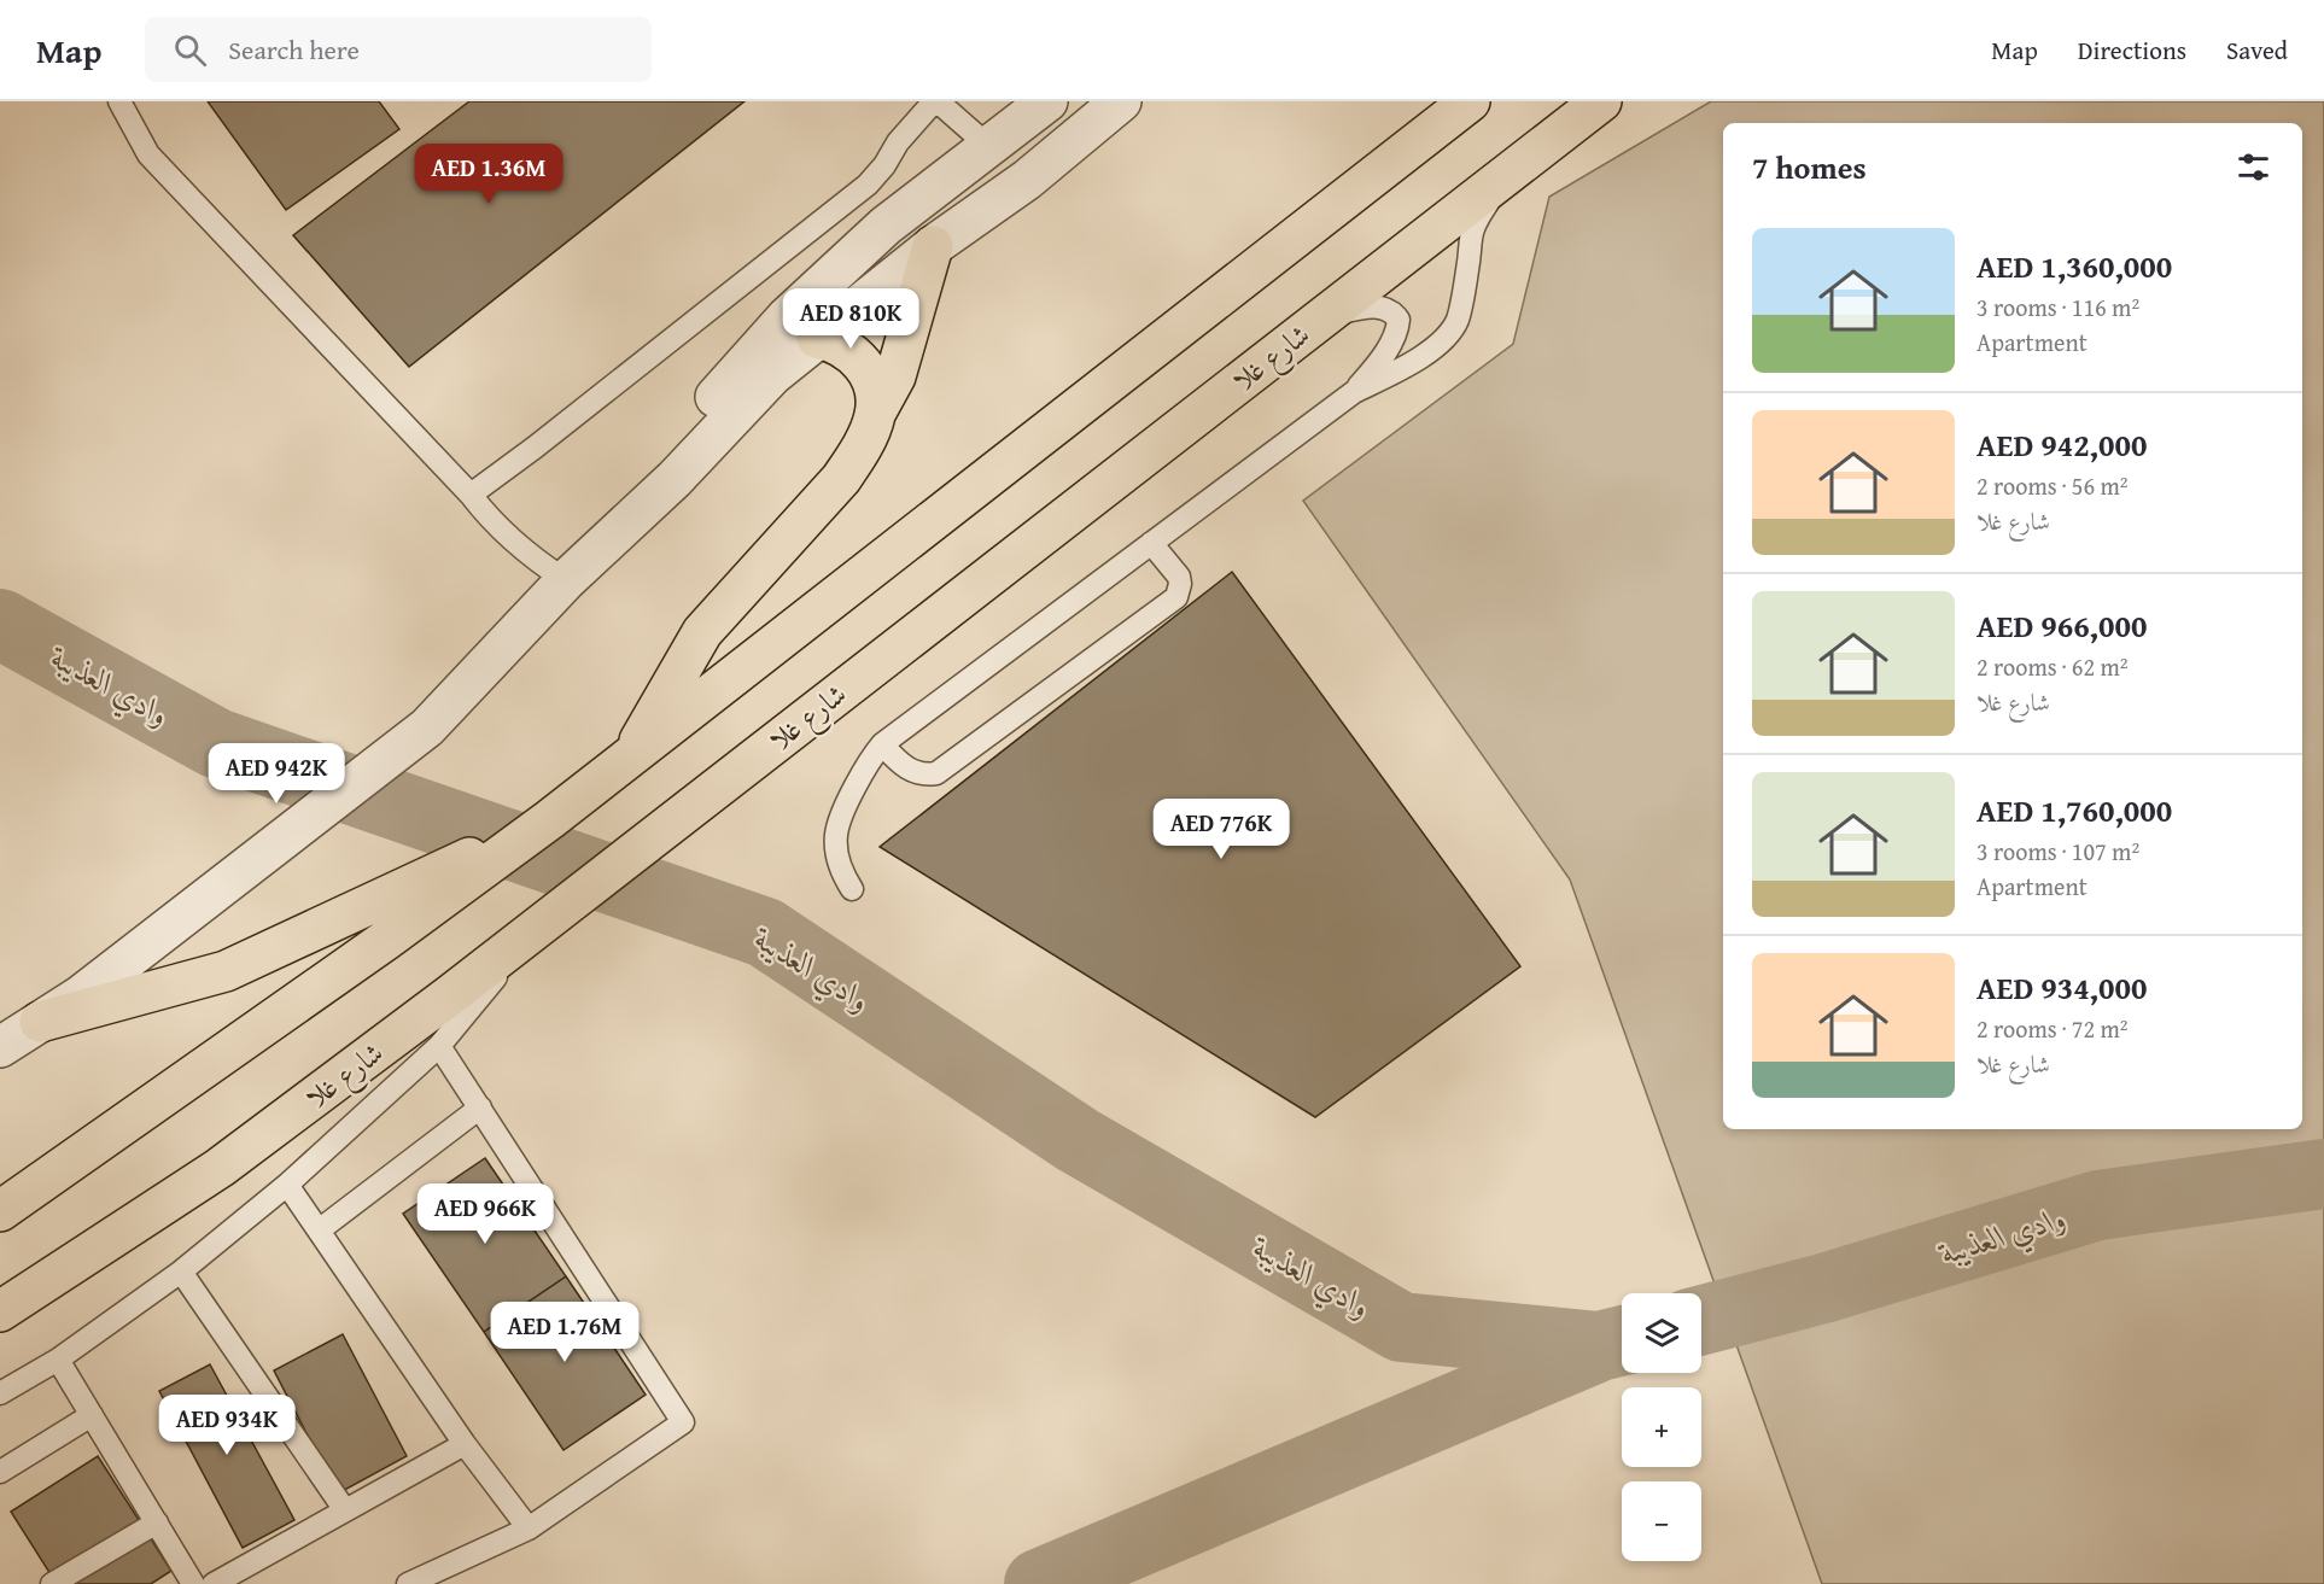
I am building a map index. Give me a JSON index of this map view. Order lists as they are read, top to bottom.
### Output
{
  "streets": {
    "main road": ["شارع غلا"]
  },
  "water": ["وادي العذيبة"],
  "page": {
    "header": "Map",
    "search": "Search here",
    "nav": ["Map", "Directions", "Saved"],
    "heading": "7 homes",
    "price": [
      "AED 1.36M",
      "AED 810K",
      "AED 942K",
      "AED 776K",
      "AED 966K",
      "AED 1.76M",
      "AED 934K"
    ],
    "list": [
      {
        "name": "AED 1,360,000",
        "note": "3 rooms · 116 m² · Apartment"
      },
      {
        "name": "AED 942,000",
        "note": "2 rooms · 56 m² · شارع غلا"
      },
      {
        "name": "AED 966,000",
        "note": "2 rooms · 62 m² · شارع غلا"
      },
      {
        "name": "AED 1,760,000",
        "note": "3 rooms · 107 m² · Apartment"
      },
      {
        "name": "AED 934,000",
        "note": "2 rooms · 72 m² · شارع غلا"
      }
    ],
    "map_buttons": ["+", "−"]
  }
}
